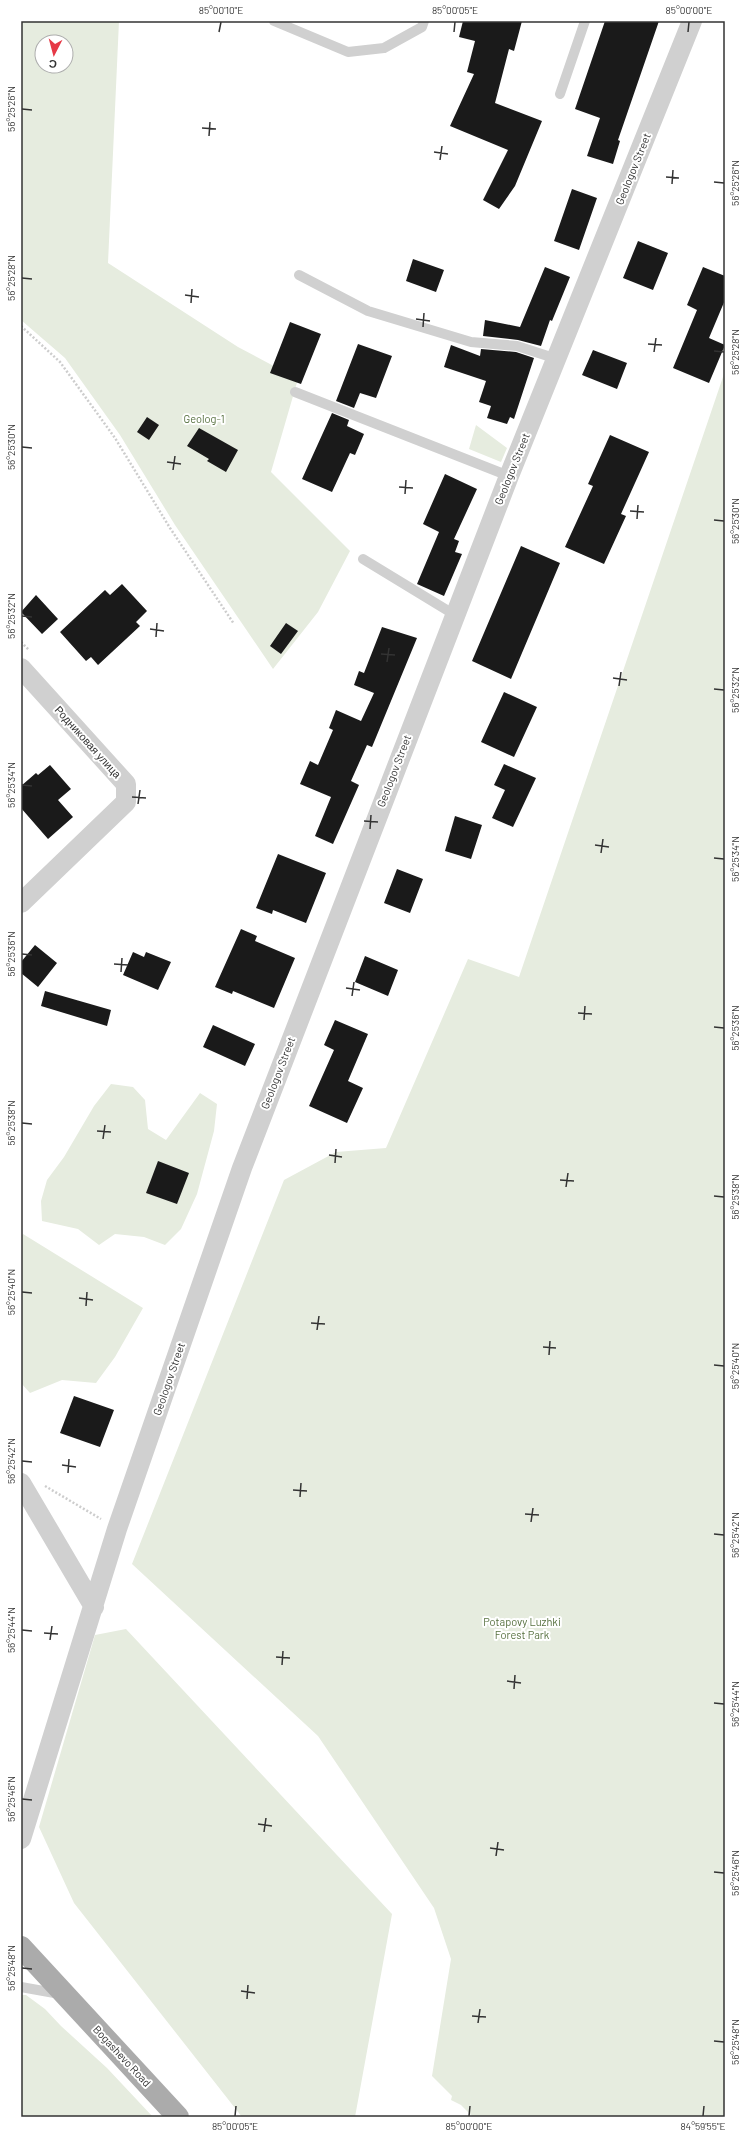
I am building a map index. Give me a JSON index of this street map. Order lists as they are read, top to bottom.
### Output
{
  "streets": {
    "main road": ["Bogashevo Road"],
    "street": ["Geologov Street", "Родниковая улица"]
  },
  "parks": ["Geolog-1", "Potapovy Luzhki Forest Park"],
  "north": "bottom",
  "coordinates": [
    "85°00'10\"E",
    "85°00'05\"E",
    "85°00'00\"E",
    "56°25'26\"N",
    "56°25'28\"N",
    "56°25'30\"N",
    "56°25'32\"N",
    "56°25'34\"N",
    "56°25'36\"N",
    "56°25'38\"N",
    "56°25'40\"N",
    "56°25'42\"N",
    "56°25'44\"N",
    "56°25'46\"N",
    "56°25'48\"N",
    "84°59'55\"E"
  ]
}
